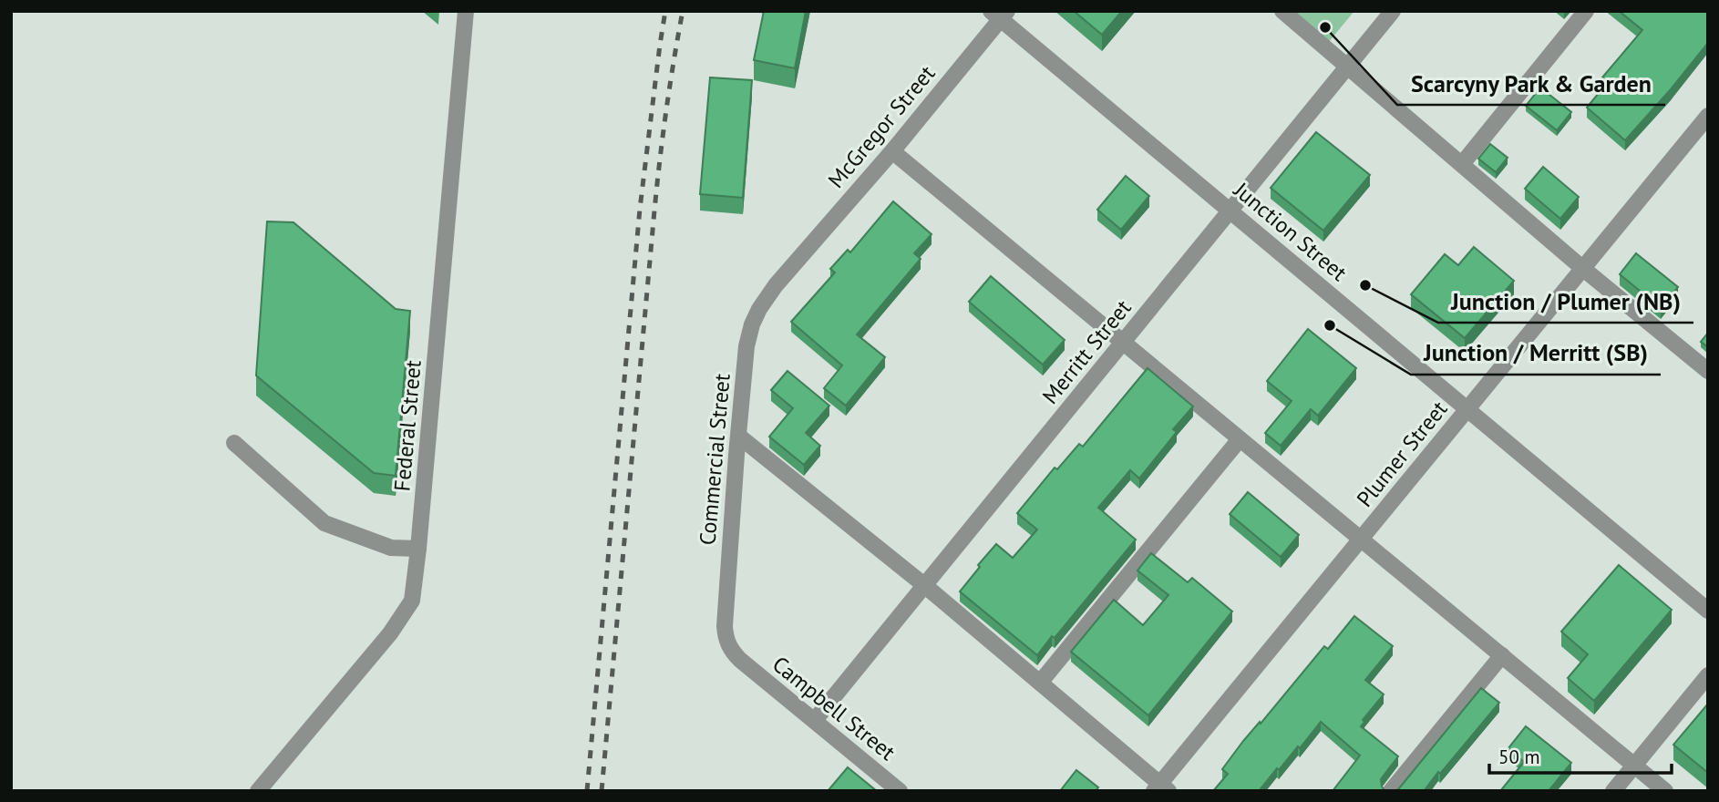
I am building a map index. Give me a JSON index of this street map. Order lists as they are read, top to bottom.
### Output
{
  "streets": {
    "street": [
      "McGregor Street",
      "Junction Street",
      "Merritt Street",
      "Federal Street",
      "Plumer Street",
      "Commercial Street",
      "Campbell Street"
    ]
  },
  "crossings": [
    ["McGregor Street", "Junction Street"],
    ["McGregor Street", "Commercial Street"],
    ["Junction Street", "Merritt Street"],
    ["Junction Street", "Plumer Street"],
    ["Merritt Street", "Campbell Street"],
    ["Commercial Street", "Campbell Street"]
  ],
  "places": ["Scarcyny Park & Garden", "Junction / Plumer (NB)", "Junction / Merritt (SB)"],
  "scale_bar": "50 m"
}
